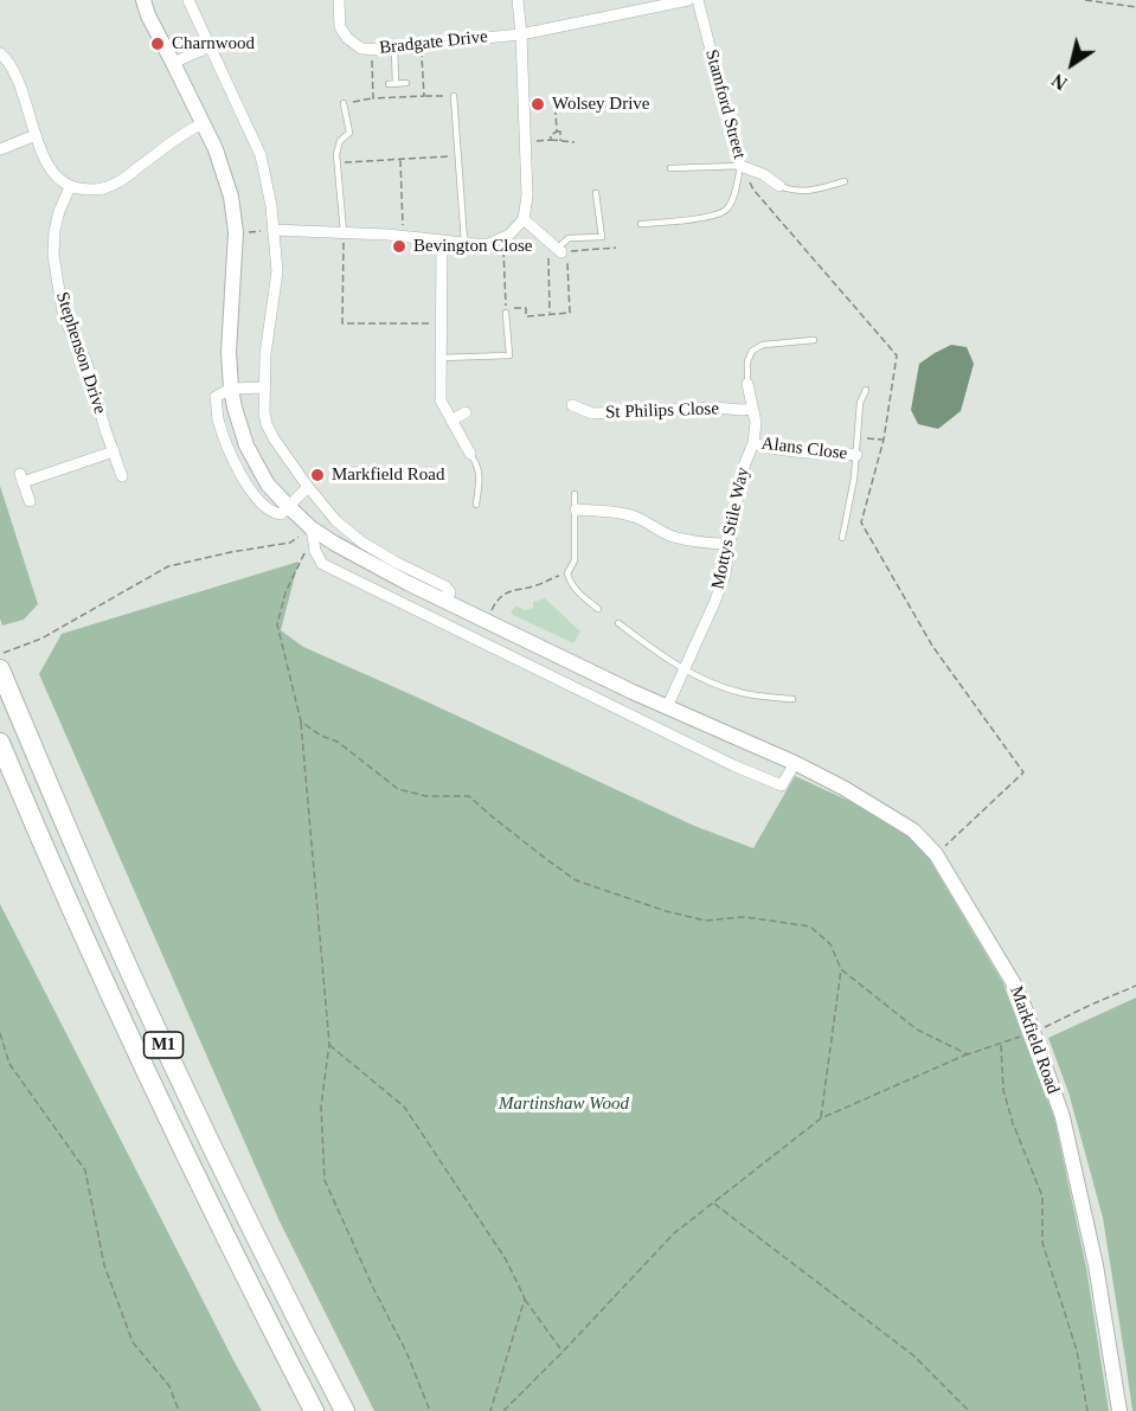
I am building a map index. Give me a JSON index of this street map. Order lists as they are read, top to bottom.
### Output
{
  "streets": {
    "highway": ["M1"],
    "street": [
      "Bradgate Drive",
      "Stamford Street",
      "Stephenson Drive",
      "St Philips Close",
      "Alans Close",
      "Mottys Stile Way",
      "Markfield Road"
    ]
  },
  "crossings": [
    ["St Philips Close", "Mottys Stile Way"],
    ["Alans Close", "Mottys Stile Way"],
    ["Mottys Stile Way", "Markfield Road"]
  ],
  "parks": ["Martinshaw Wood"],
  "places": [
    "Charnwood",
    "Wolsey Drive",
    "Bevington Close",
    "Markfield Road"
  ],
  "north": "bottom left"
}
